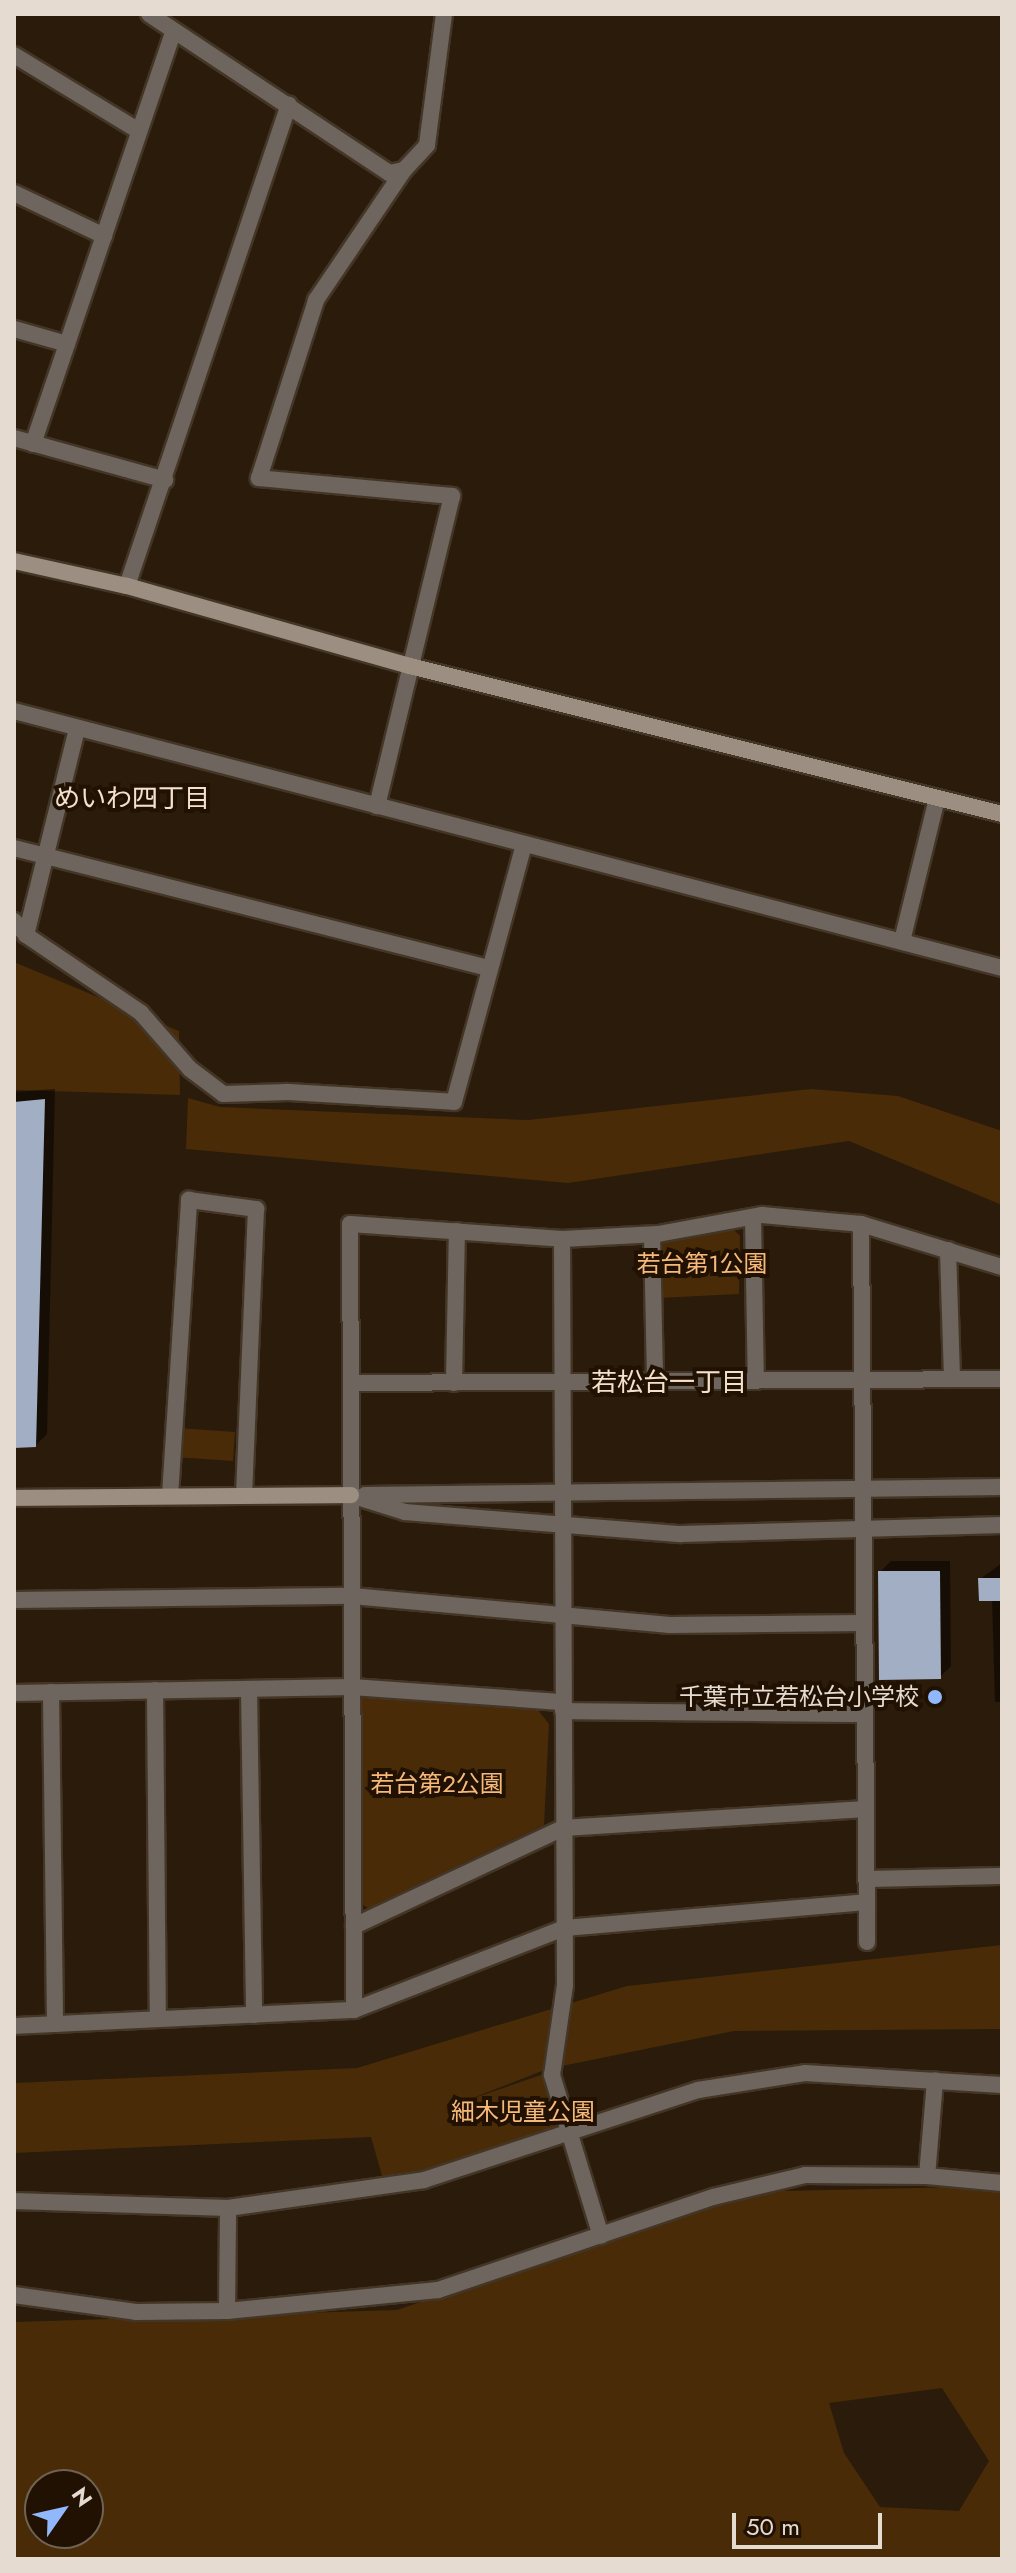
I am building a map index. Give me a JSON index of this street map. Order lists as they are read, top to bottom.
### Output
{
  "districts": ["めいわ四丁目", "若松台一丁目"],
  "parks": ["若台第1公園", "若台第2公園", "細木児童公園"],
  "places": ["千葉市立若松台小学校"],
  "scale_bar": "50 m",
  "north": "top right"
}
